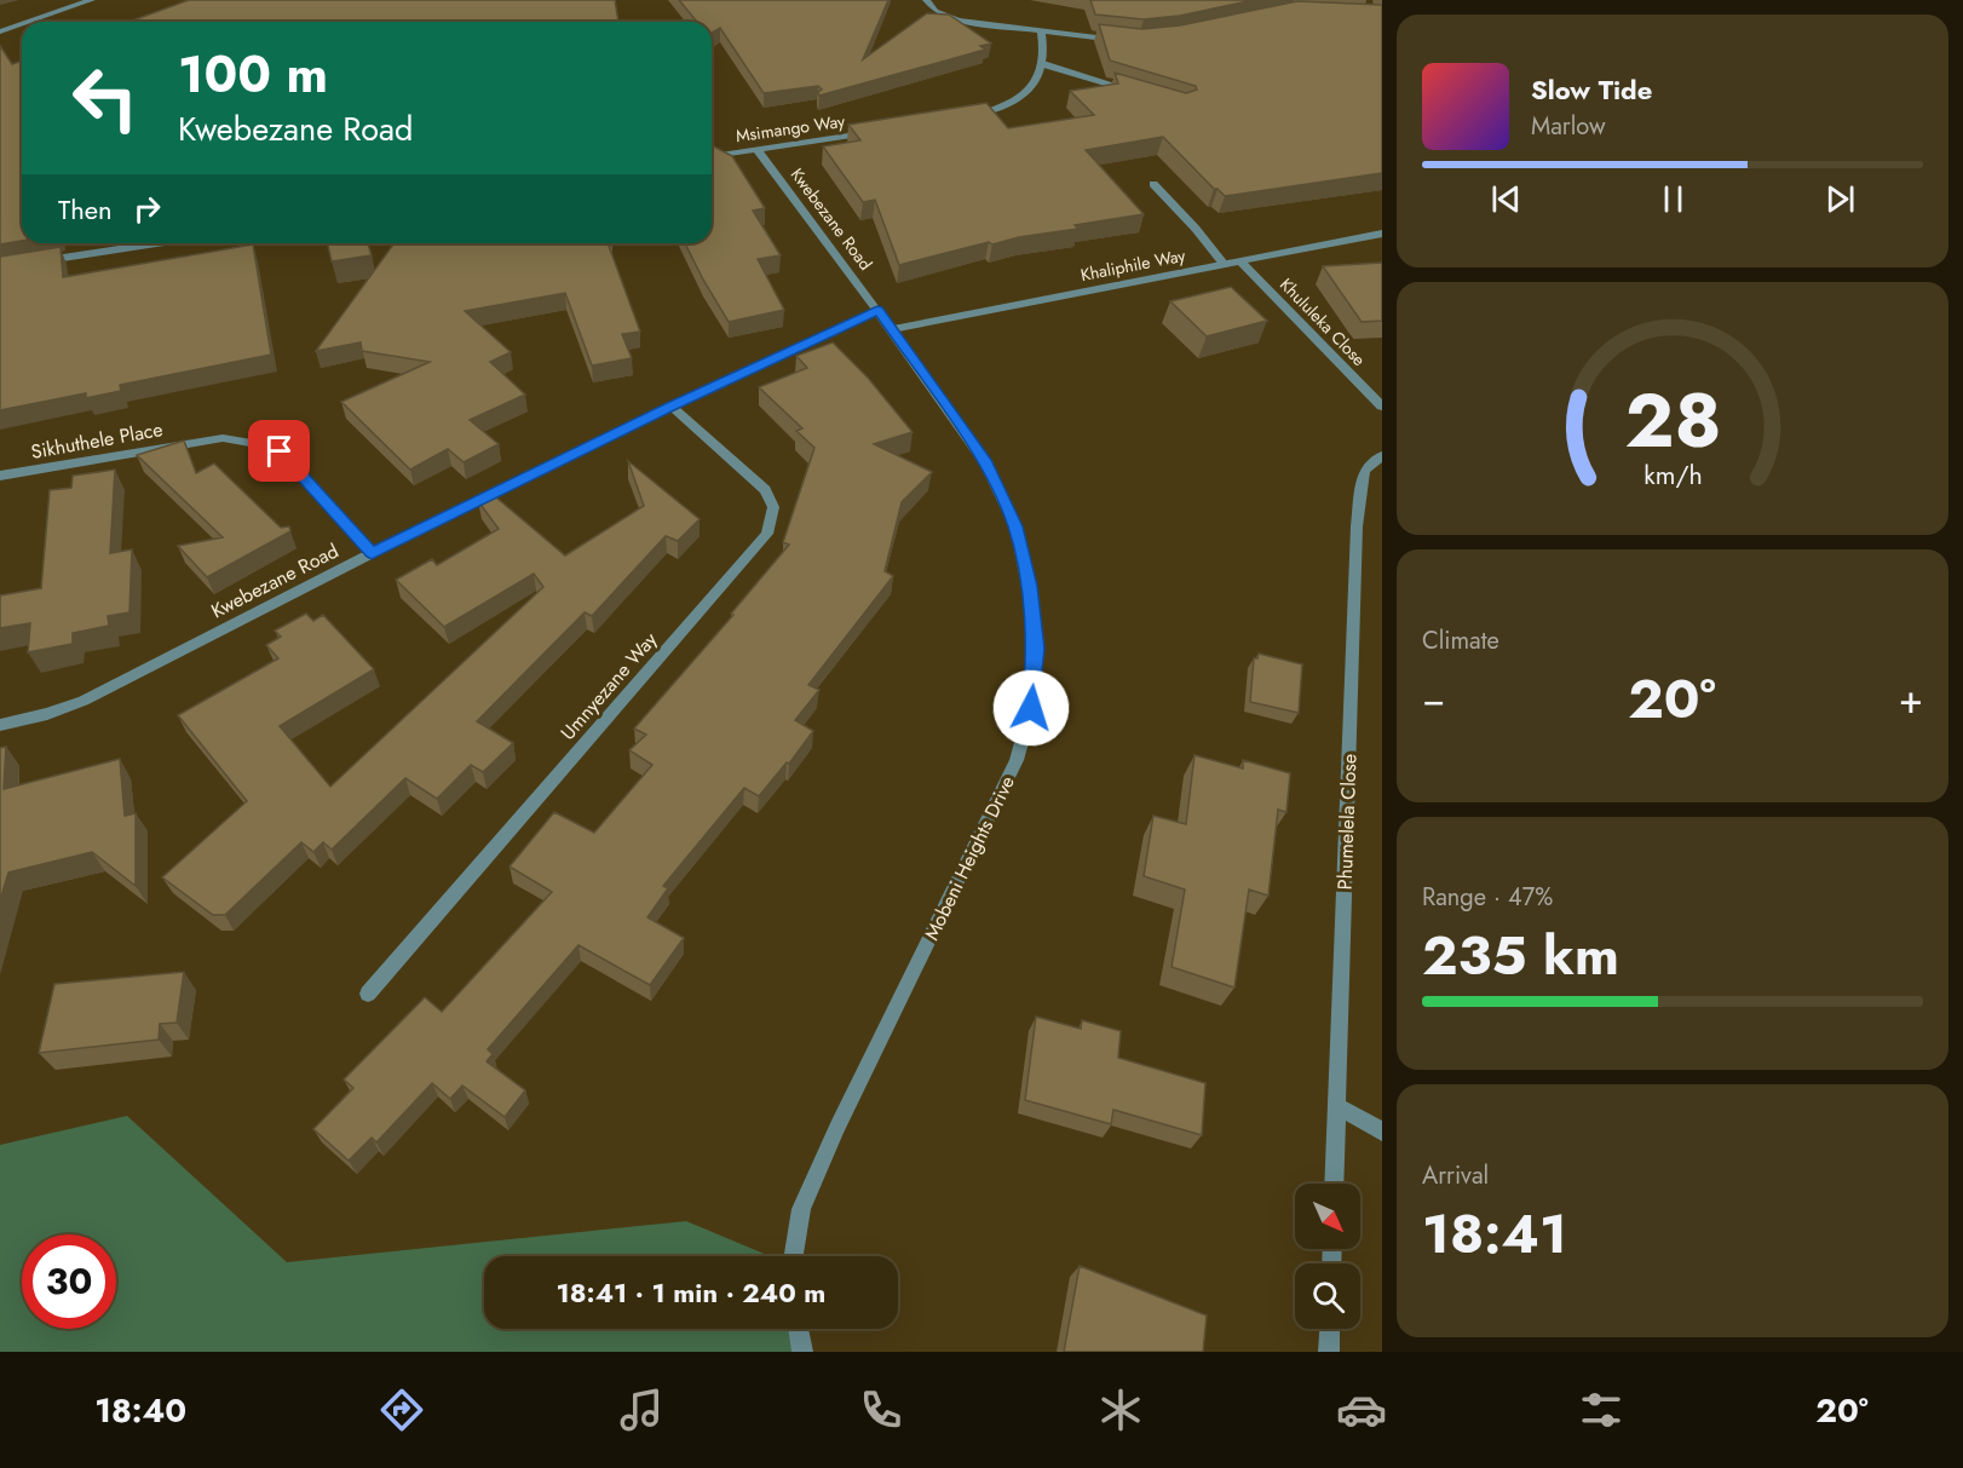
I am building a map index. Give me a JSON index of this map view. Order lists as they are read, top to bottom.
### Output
{
  "streets": {
    "street": [
      "Msimango Way",
      "Kwebezane Road",
      "Khaliphile Way",
      "Khululeka Close",
      "Sikhuthele Place",
      "Umnyezane Way",
      "Phumelela Close",
      "Mobeni Heights Drive"
    ]
  },
  "crossings": [
    ["Msimango Way", "Kwebezane Road"],
    ["Kwebezane Road", "Khaliphile Way"],
    ["Kwebezane Road", "Sikhuthele Place"],
    ["Kwebezane Road", "Umnyezane Way"],
    ["Kwebezane Road", "Mobeni Heights Drive"],
    ["Khaliphile Way", "Khululeka Close"],
    ["Khaliphile Way", "Mobeni Heights Drive"]
  ],
  "north": "bottom right",
  "page": {
    "turn": ["100 m", "Kwebezane Road"],
    "song": ["Slow Tide", "Marlow"],
    "then": "Then",
    "tile": [
      "Climate",
      ["Range · 47%", "235 km"],
      ["Arrival", "18:41"]
    ],
    "heat": ["−", "20°", "+"],
    "limit": "30",
    "trip": "18:41 · 1 min · 240 m",
    "tabs": ["18:40", "20°"],
    "gauge": ["28", "km/h"]
  }
}
